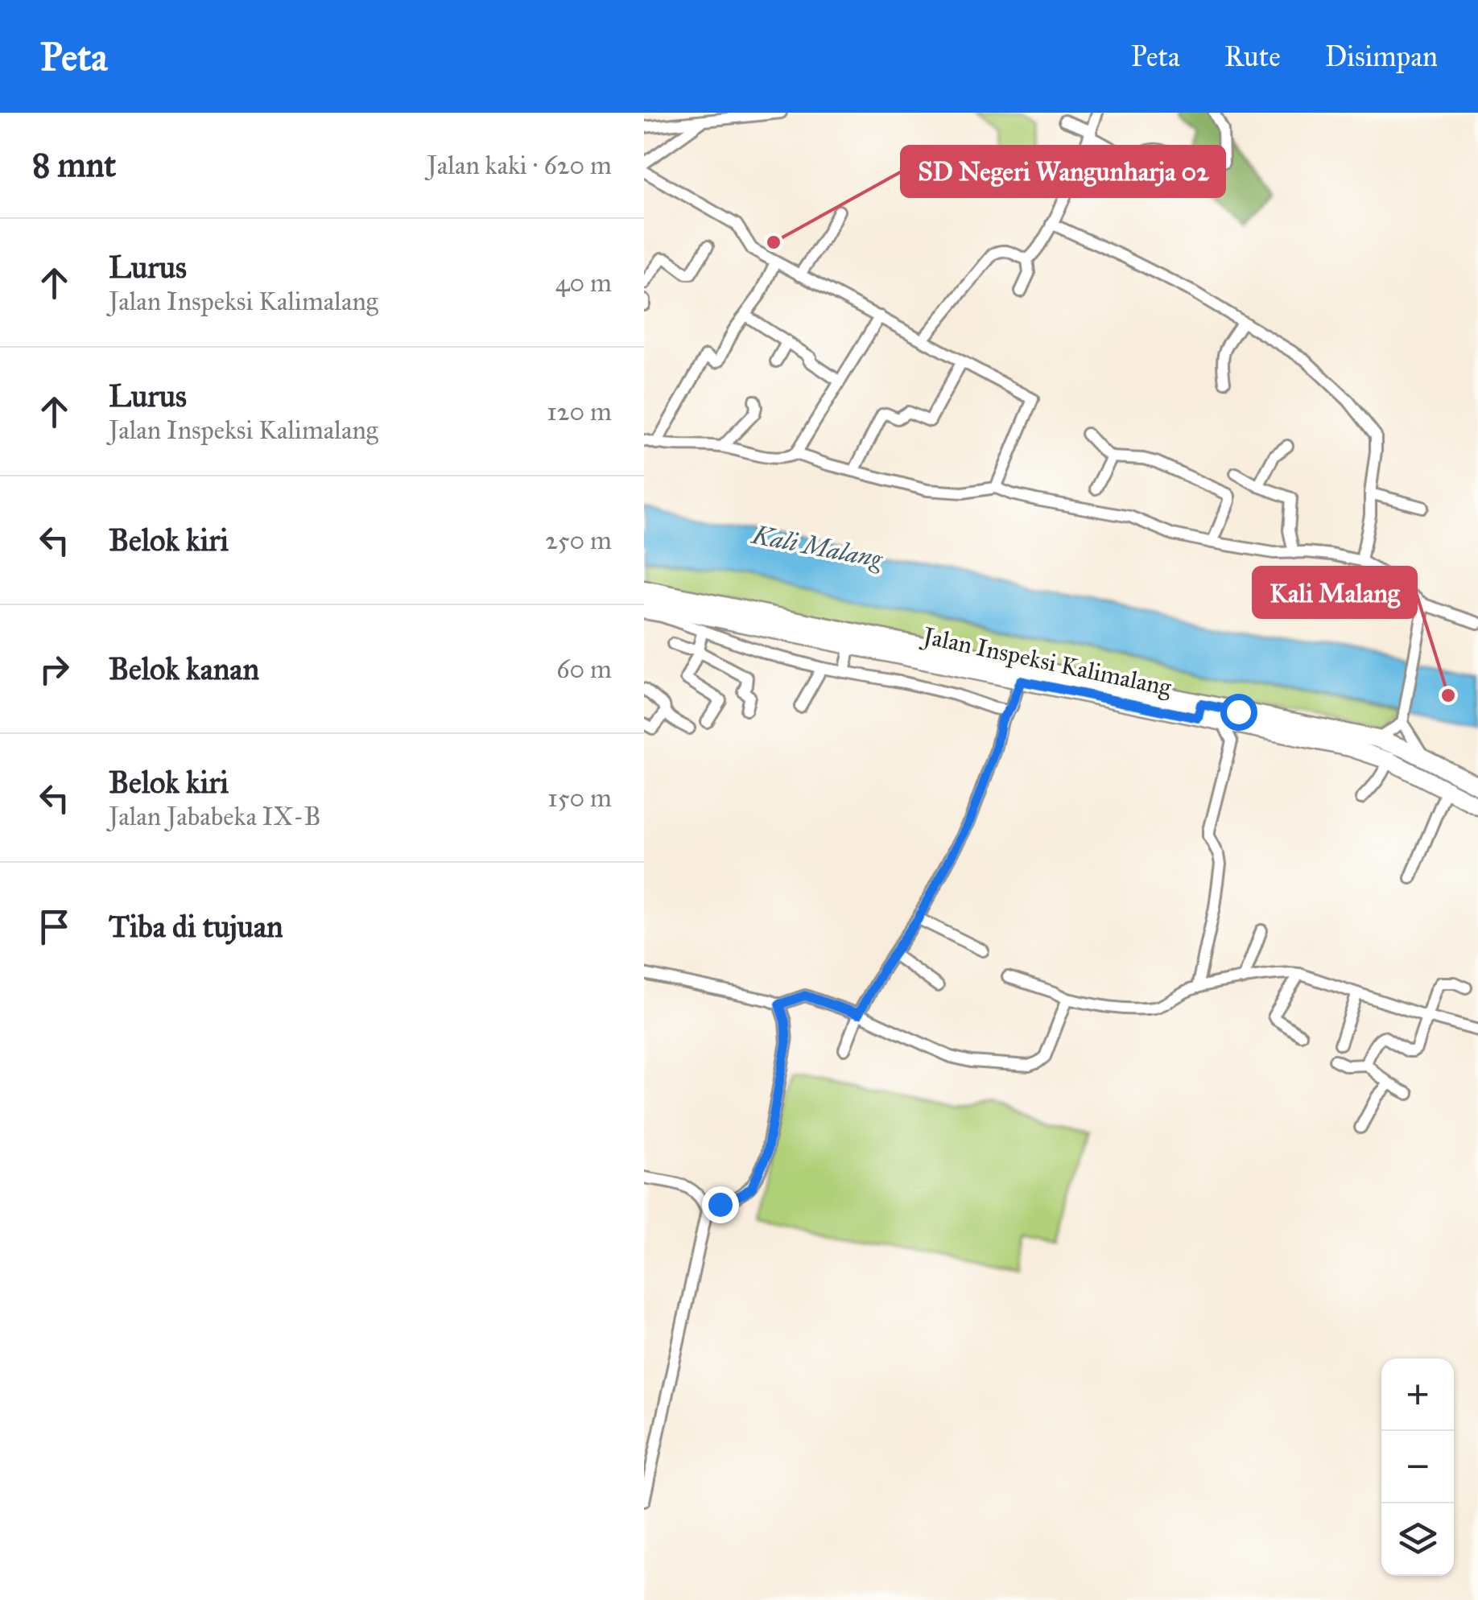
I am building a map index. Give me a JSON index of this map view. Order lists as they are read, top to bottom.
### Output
{
  "streets": {
    "main road": ["Jalan Inspeksi Kalimalang"]
  },
  "water": ["Kali Malang"],
  "places": ["SD Negeri Wangunharja 02", "Kali Malang"],
  "page": {
    "header": "Peta",
    "nav": ["Peta", "Rute", "Disimpan"],
    "heading": ["8 mnt", "Jalan kaki · 620 m"],
    "list": [
      ["Lurus", "Jalan Inspeksi Kalimalang", "40 m"],
      ["Lurus", "Jalan Inspeksi Kalimalang", "120 m"],
      ["Belok kiri", "250 m"],
      ["Belok kanan", "60 m"],
      ["Belok kiri", "Jalan Jababeka IX-B", "150 m"],
      "Tiba di tujuan"
    ],
    "map_buttons": ["+", "−"]
  }
}
